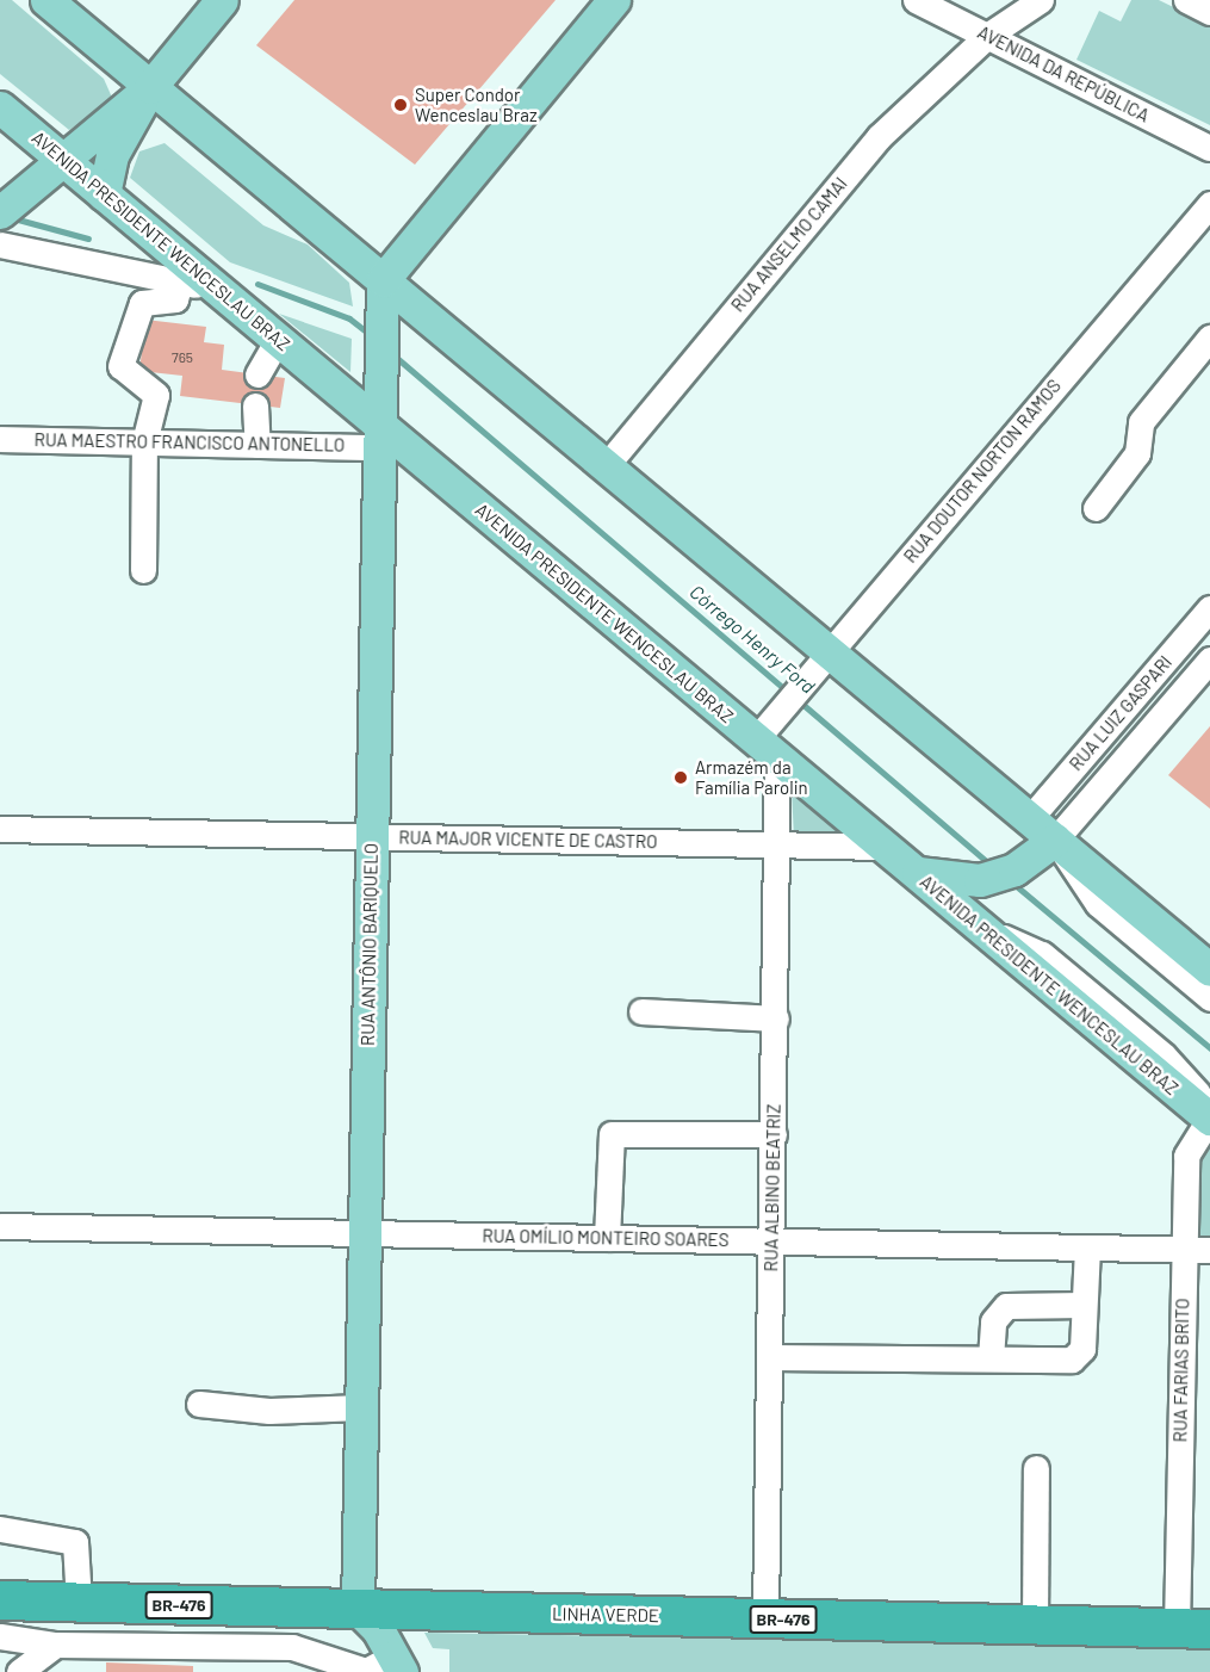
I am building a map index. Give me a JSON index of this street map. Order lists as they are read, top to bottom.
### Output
{
  "streets": {
    "highway": ["BR-476", "LINHA VERDE"],
    "main road": ["AVENIDA PRESIDENTE WENCESLAU BRAZ", "RUA ANTÔNIO BARIQUELO"],
    "street": [
      "AVENIDA DA REPÚBLICA",
      "RUA ANSELMO CAMAI",
      "RUA MAESTRO FRANCISCO ANTONELLO",
      "RUA DOUTOR NORTON RAMOS",
      "RUA LUIZ GASPARI",
      "RUA MAJOR VICENTE DE CASTRO",
      "RUA ALBINO BEATRIZ",
      "RUA OMÍLIO MONTEIRO SOARES",
      "RUA FARIAS BRITO"
    ]
  },
  "crossings": [
    ["AVENIDA DA REPÚBLICA", "RUA ANSELMO CAMAI"],
    ["AVENIDA PRESIDENTE WENCESLAU BRAZ", "RUA MAESTRO FRANCISCO ANTONELLO"],
    ["AVENIDA PRESIDENTE WENCESLAU BRAZ", "RUA DOUTOR NORTON RAMOS"],
    ["AVENIDA PRESIDENTE WENCESLAU BRAZ", "RUA MAJOR VICENTE DE CASTRO"],
    ["AVENIDA PRESIDENTE WENCESLAU BRAZ", "RUA ANTÔNIO BARIQUELO"],
    ["AVENIDA PRESIDENTE WENCESLAU BRAZ", "RUA ALBINO BEATRIZ"],
    ["AVENIDA PRESIDENTE WENCESLAU BRAZ", "RUA FARIAS BRITO"],
    ["RUA MAESTRO FRANCISCO ANTONELLO", "RUA ANTÔNIO BARIQUELO"],
    ["RUA DOUTOR NORTON RAMOS", "RUA ALBINO BEATRIZ"],
    ["RUA MAJOR VICENTE DE CASTRO", "RUA ANTÔNIO BARIQUELO"],
    ["RUA MAJOR VICENTE DE CASTRO", "RUA ALBINO BEATRIZ"],
    ["RUA ANTÔNIO BARIQUELO", "RUA OMÍLIO MONTEIRO SOARES"],
    ["RUA ANTÔNIO BARIQUELO", "LINHA VERDE"],
    ["RUA ALBINO BEATRIZ", "RUA OMÍLIO MONTEIRO SOARES"],
    ["RUA ALBINO BEATRIZ", "LINHA VERDE"],
    ["RUA OMÍLIO MONTEIRO SOARES", "RUA FARIAS BRITO"],
    ["RUA FARIAS BRITO", "LINHA VERDE"]
  ],
  "water": ["Córrego Henry Ford"],
  "places": ["Super Condor Wenceslau Braz", "Armazém da Família Parolin"],
  "house_numbers": ["765"]
}
